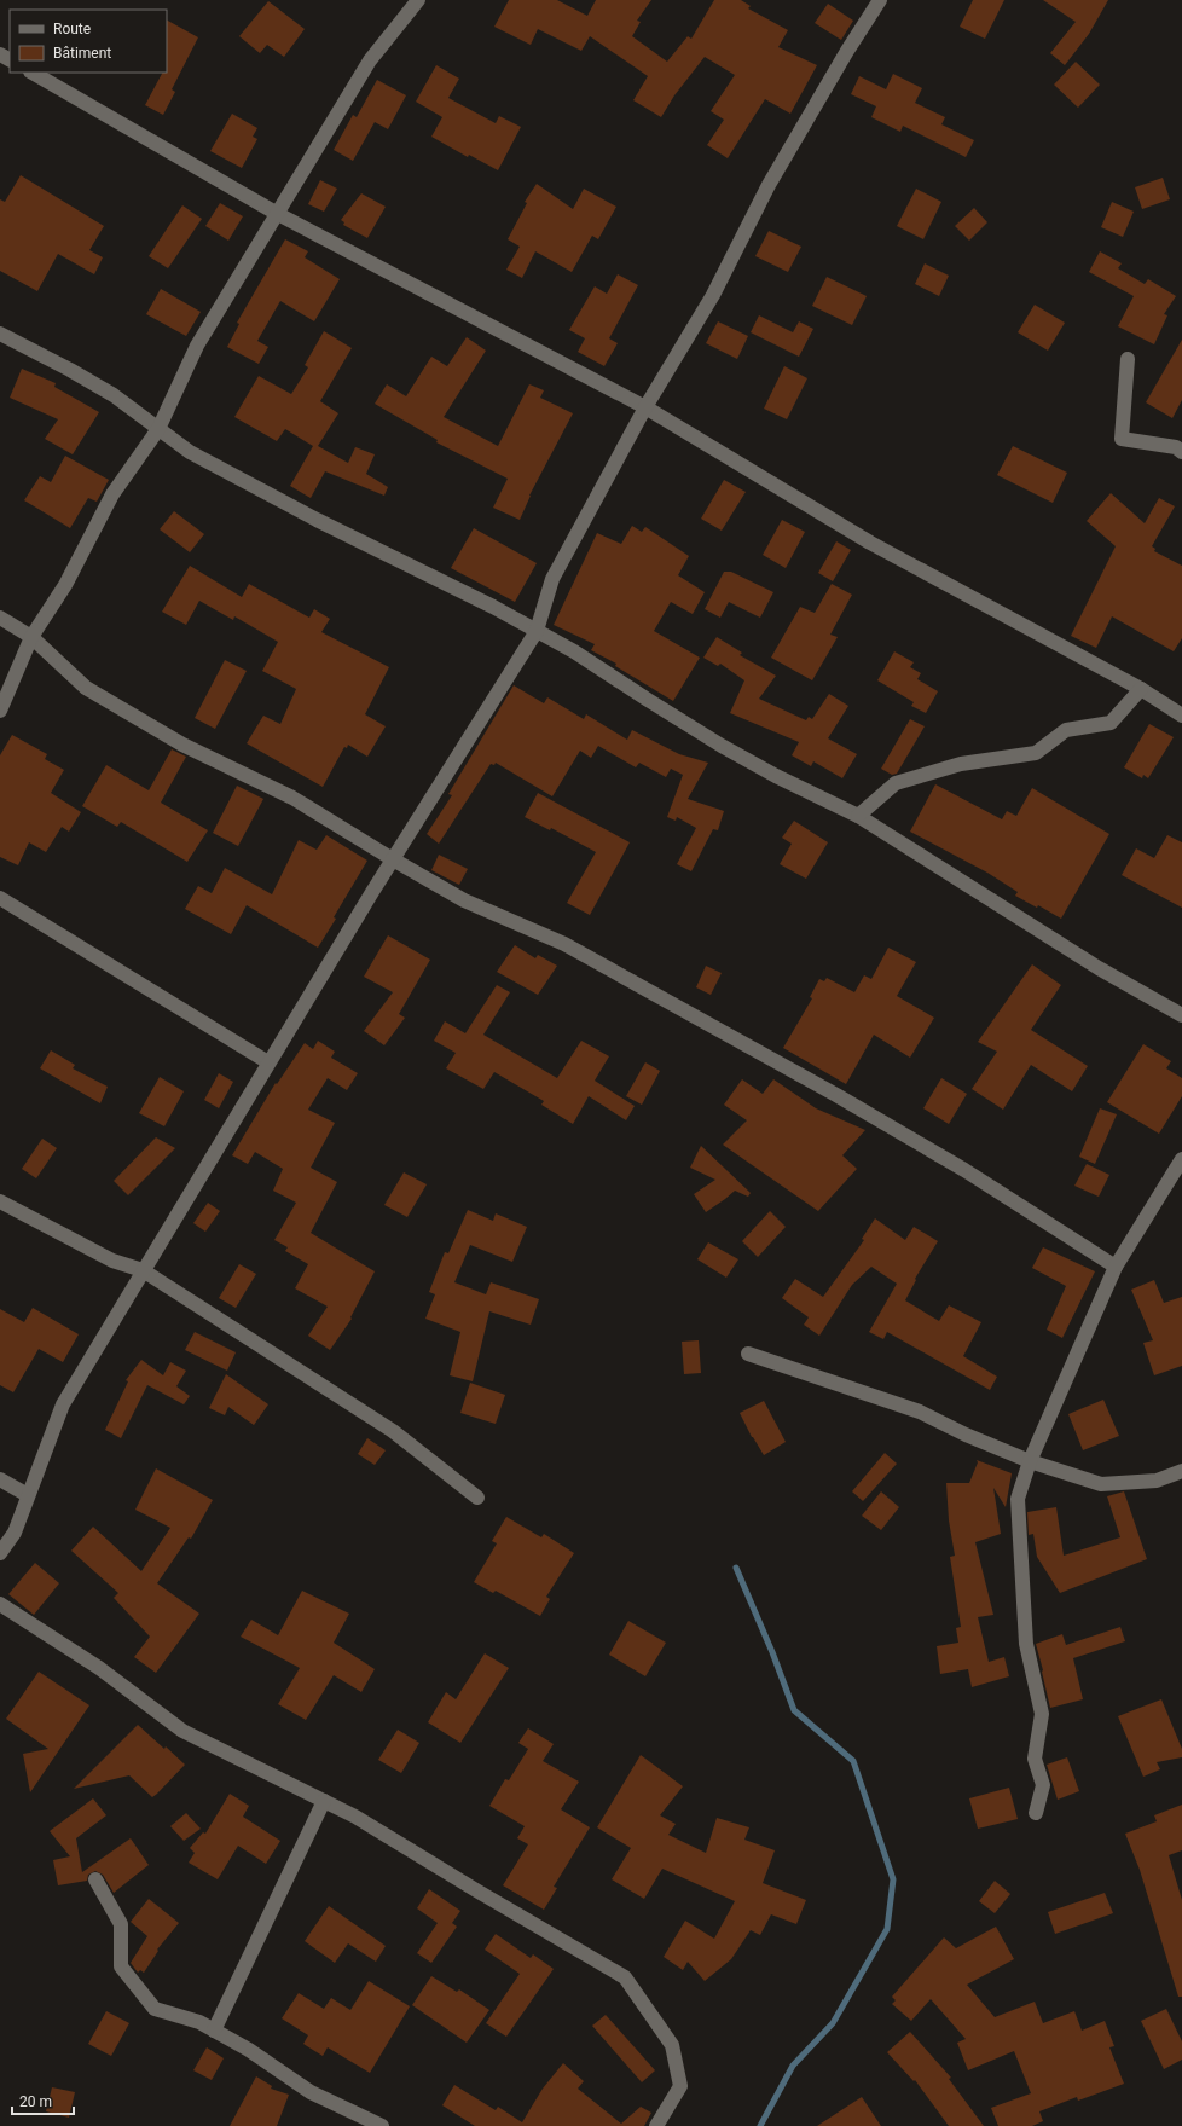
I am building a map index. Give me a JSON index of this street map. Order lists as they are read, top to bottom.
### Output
{
  "legend": ["Route", "Bâtiment"],
  "scale_bar": "20 m"
}
